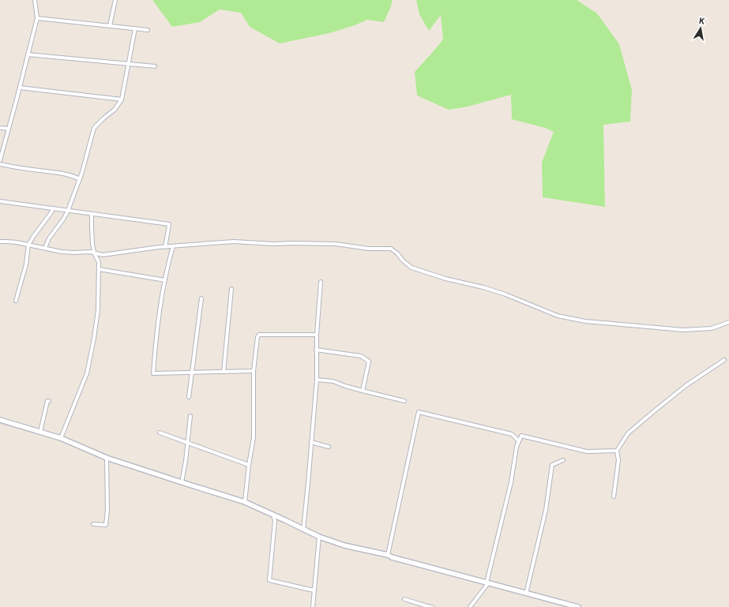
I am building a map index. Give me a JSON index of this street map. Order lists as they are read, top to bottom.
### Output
{
  "north": "top"
}
